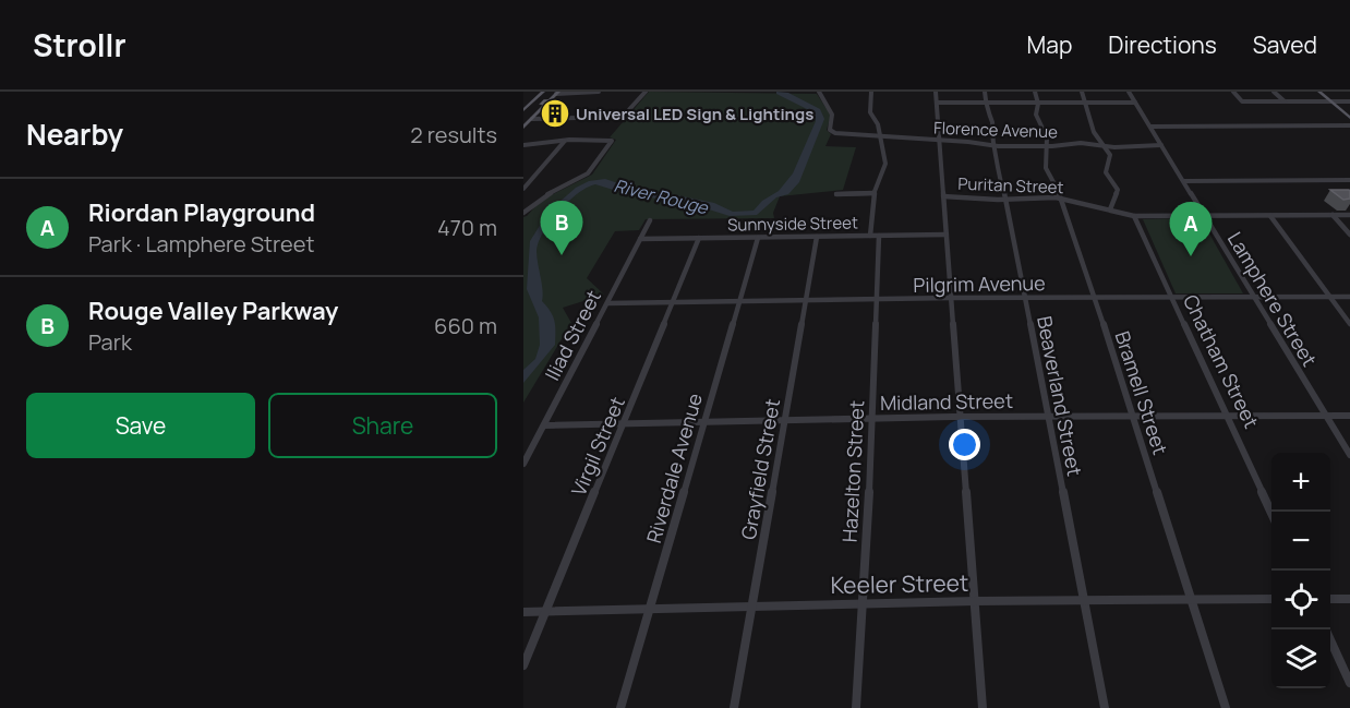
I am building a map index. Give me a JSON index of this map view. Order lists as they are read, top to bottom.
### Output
{
  "streets": {
    "street": [
      "Florence Avenue",
      "Puritan Street",
      "Sunnyside Street",
      "Pilgrim Avenue",
      "Lamphere Street",
      "Iliad Street",
      "Chatham Street",
      "Bramell Street",
      "Beaverland Street",
      "Midland Street",
      "Virgil Street",
      "Riverdale Avenue",
      "Grayfield Street",
      "Hazelton Street",
      "Keeler Street"
    ]
  },
  "crossings": [
    ["Florence Avenue", "Lamphere Street"],
    ["Florence Avenue", "Bramell Street"],
    ["Florence Avenue", "Beaverland Street"],
    ["Florence Avenue", "Hazelton Street"],
    ["Puritan Street", "Lamphere Street"],
    ["Puritan Street", "Chatham Street"],
    ["Puritan Street", "Bramell Street"],
    ["Puritan Street", "Beaverland Street"],
    ["Sunnyside Street", "Iliad Street"],
    ["Sunnyside Street", "Virgil Street"],
    ["Sunnyside Street", "Riverdale Avenue"],
    ["Sunnyside Street", "Grayfield Street"],
    ["Sunnyside Street", "Hazelton Street"],
    ["Pilgrim Avenue", "Lamphere Street"],
    ["Pilgrim Avenue", "Iliad Street"],
    ["Pilgrim Avenue", "Chatham Street"],
    ["Pilgrim Avenue", "Bramell Street"],
    ["Pilgrim Avenue", "Beaverland Street"],
    ["Pilgrim Avenue", "Virgil Street"],
    ["Pilgrim Avenue", "Riverdale Avenue"],
    ["Pilgrim Avenue", "Grayfield Street"],
    ["Pilgrim Avenue", "Hazelton Street"],
    ["Lamphere Street", "Midland Street"],
    ["Iliad Street", "Midland Street"],
    ["Chatham Street", "Midland Street"],
    ["Bramell Street", "Midland Street"],
    ["Bramell Street", "Keeler Street"],
    ["Beaverland Street", "Midland Street"],
    ["Beaverland Street", "Keeler Street"],
    ["Midland Street", "Virgil Street"],
    ["Midland Street", "Riverdale Avenue"],
    ["Midland Street", "Grayfield Street"],
    ["Midland Street", "Hazelton Street"],
    ["Virgil Street", "Keeler Street"],
    ["Riverdale Avenue", "Keeler Street"],
    ["Grayfield Street", "Keeler Street"],
    ["Hazelton Street", "Keeler Street"]
  ],
  "water": ["River Rouge"],
  "places": {
    "building": ["Universal LED Sign & Lightings"]
  },
  "page": {
    "header": "Strollr",
    "nav": ["Map", "Directions", "Saved"],
    "heading": ["Nearby", "2 results"],
    "list": [
      {
        "mark": "A",
        "name": "Riordan Playground",
        "note": "Park · Lamphere Street",
        "value": "470 m"
      },
      {
        "mark": "B",
        "name": "Rouge Valley Parkway",
        "note": "Park",
        "value": "660 m"
      }
    ],
    "pins": ["B", "A"],
    "buttons": ["Save", "Share"],
    "map_buttons": ["+", "−"]
  }
}
